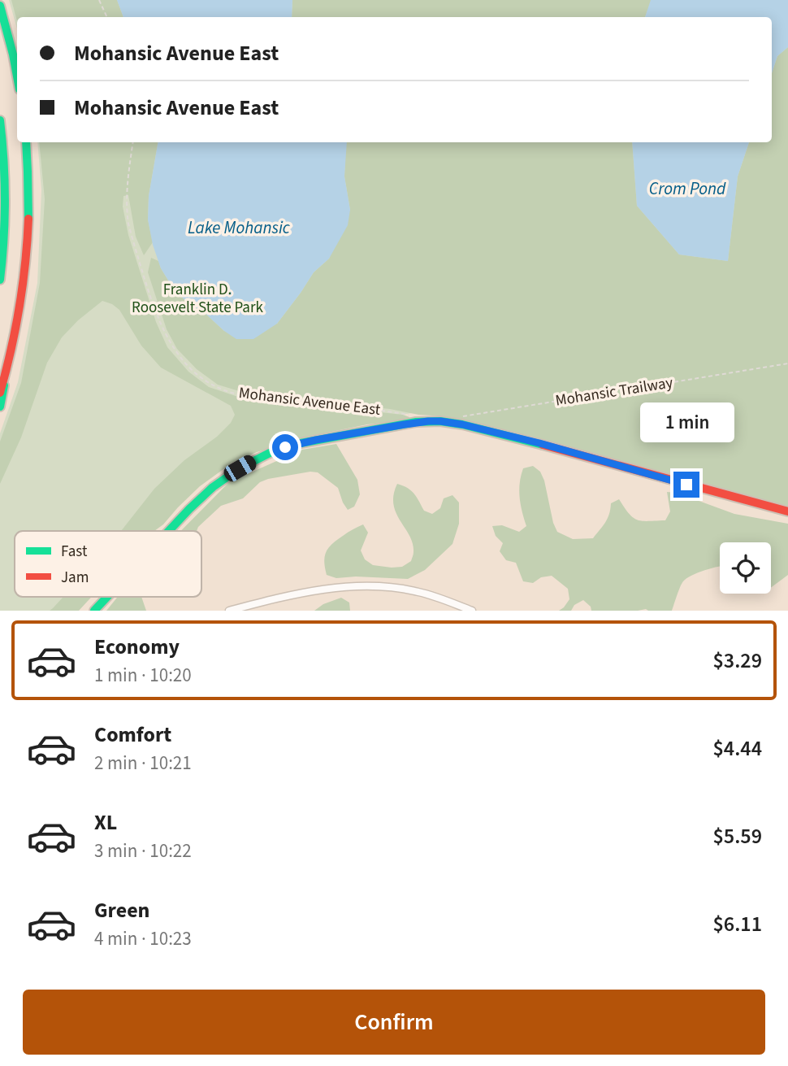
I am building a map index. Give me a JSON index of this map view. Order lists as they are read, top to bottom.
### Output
{
  "streets": {
    "main road": ["Mohansic Avenue East"],
    "path": ["Mohansic Trailway"]
  },
  "water": ["Crom Pond", "Lake Mohansic"],
  "parks": ["Franklin D. Roosevelt State Park"],
  "legend": ["Fast", "Jam"],
  "page": {
    "banner": ["Mohansic Avenue East", "Mohansic Avenue East"],
    "bubble": "1 min",
    "list": [
      {
        "name": "Economy",
        "note": "1 min · 10:20",
        "value": "$3.29"
      },
      {
        "name": "Comfort",
        "note": "2 min · 10:21",
        "value": "$4.44"
      },
      {
        "name": "XL",
        "note": "3 min · 10:22",
        "value": "$5.59"
      },
      {
        "name": "Green",
        "note": "4 min · 10:23",
        "value": "$6.11"
      }
    ],
    "buttons": "Confirm"
  }
}
